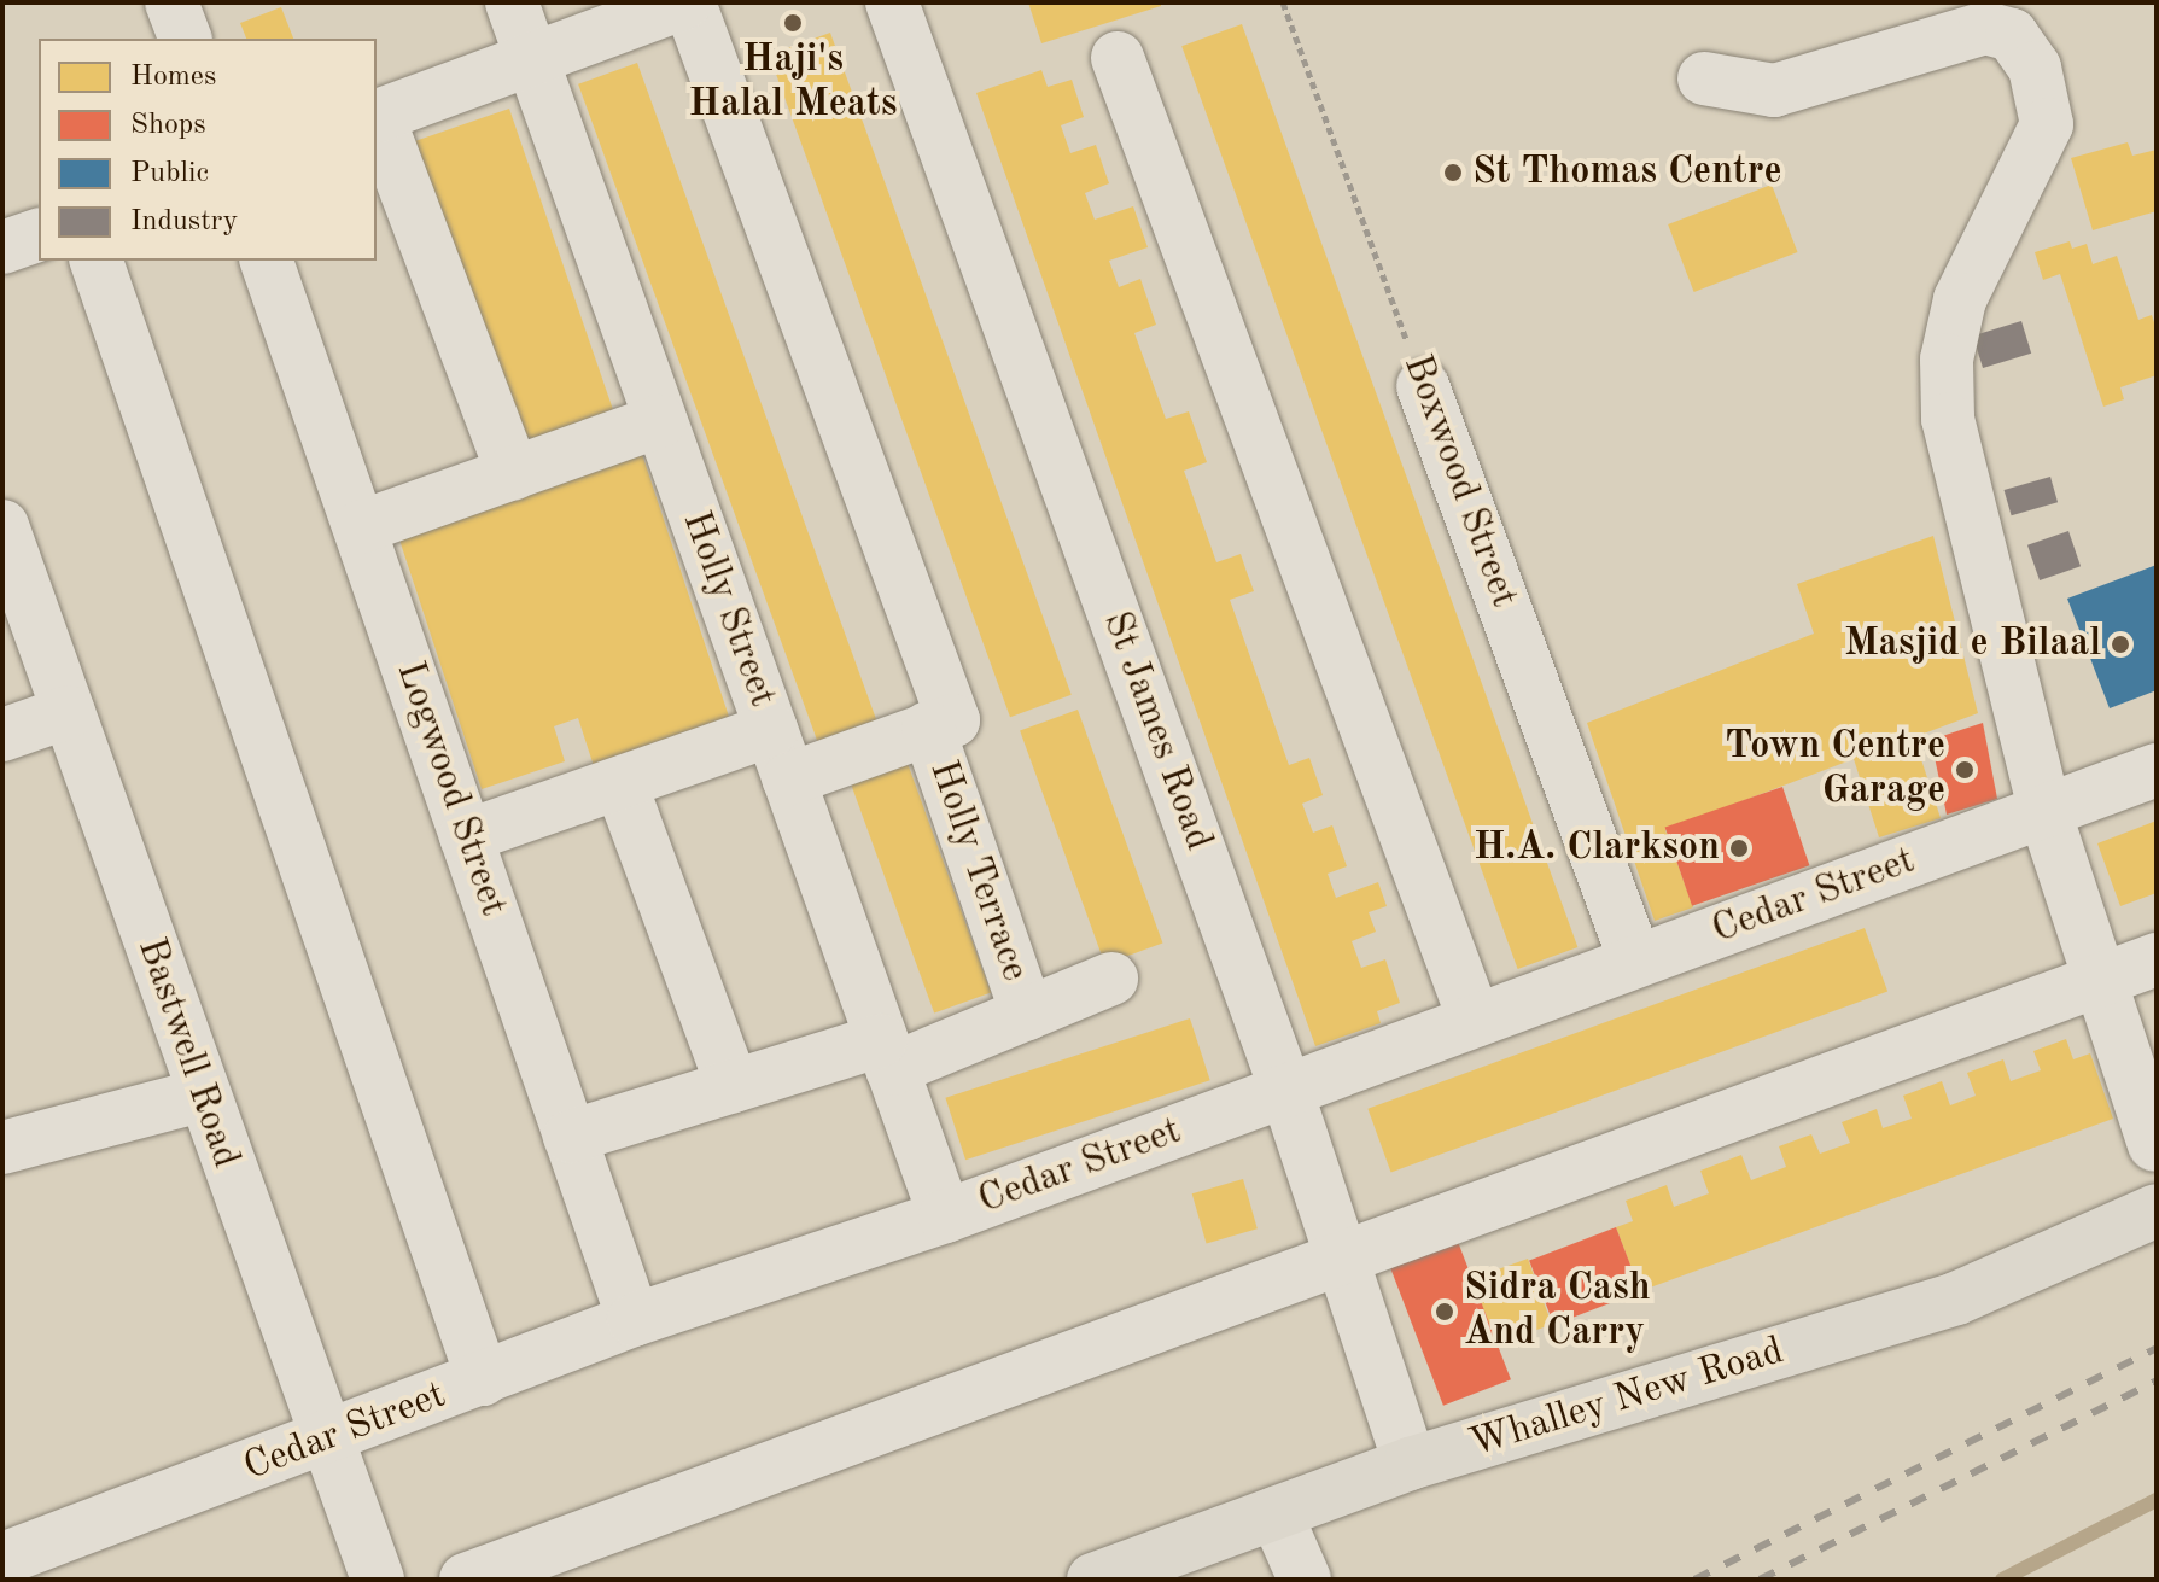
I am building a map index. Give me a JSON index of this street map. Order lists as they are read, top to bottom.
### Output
{
  "streets": {
    "highway": ["Whalley New Road"],
    "street": [
      "Boxwood Street",
      "Holly Street",
      "St James Road",
      "Logwood Street",
      "Holly Terrace",
      "Cedar Street",
      "Bastwell Road"
    ]
  },
  "crossings": [
    ["Boxwood Street", "Cedar Street"],
    ["Holly Street", "Holly Terrace"],
    ["Holly Street", "Cedar Street"],
    ["St James Road", "Cedar Street"],
    ["St James Road", "Whalley New Road"],
    ["Logwood Street", "Holly Terrace"],
    ["Logwood Street", "Cedar Street"],
    ["Cedar Street", "Bastwell Road"]
  ],
  "places": [
    "Haji's Halal Meats",
    "St Thomas Centre",
    "Masjid e Bilaal",
    "Town Centre Garage",
    "H.A. Clarkson",
    "Sidra Cash And Carry"
  ],
  "legend": [
    "Homes",
    "Shops",
    "Public",
    "Industry"
  ]
}
